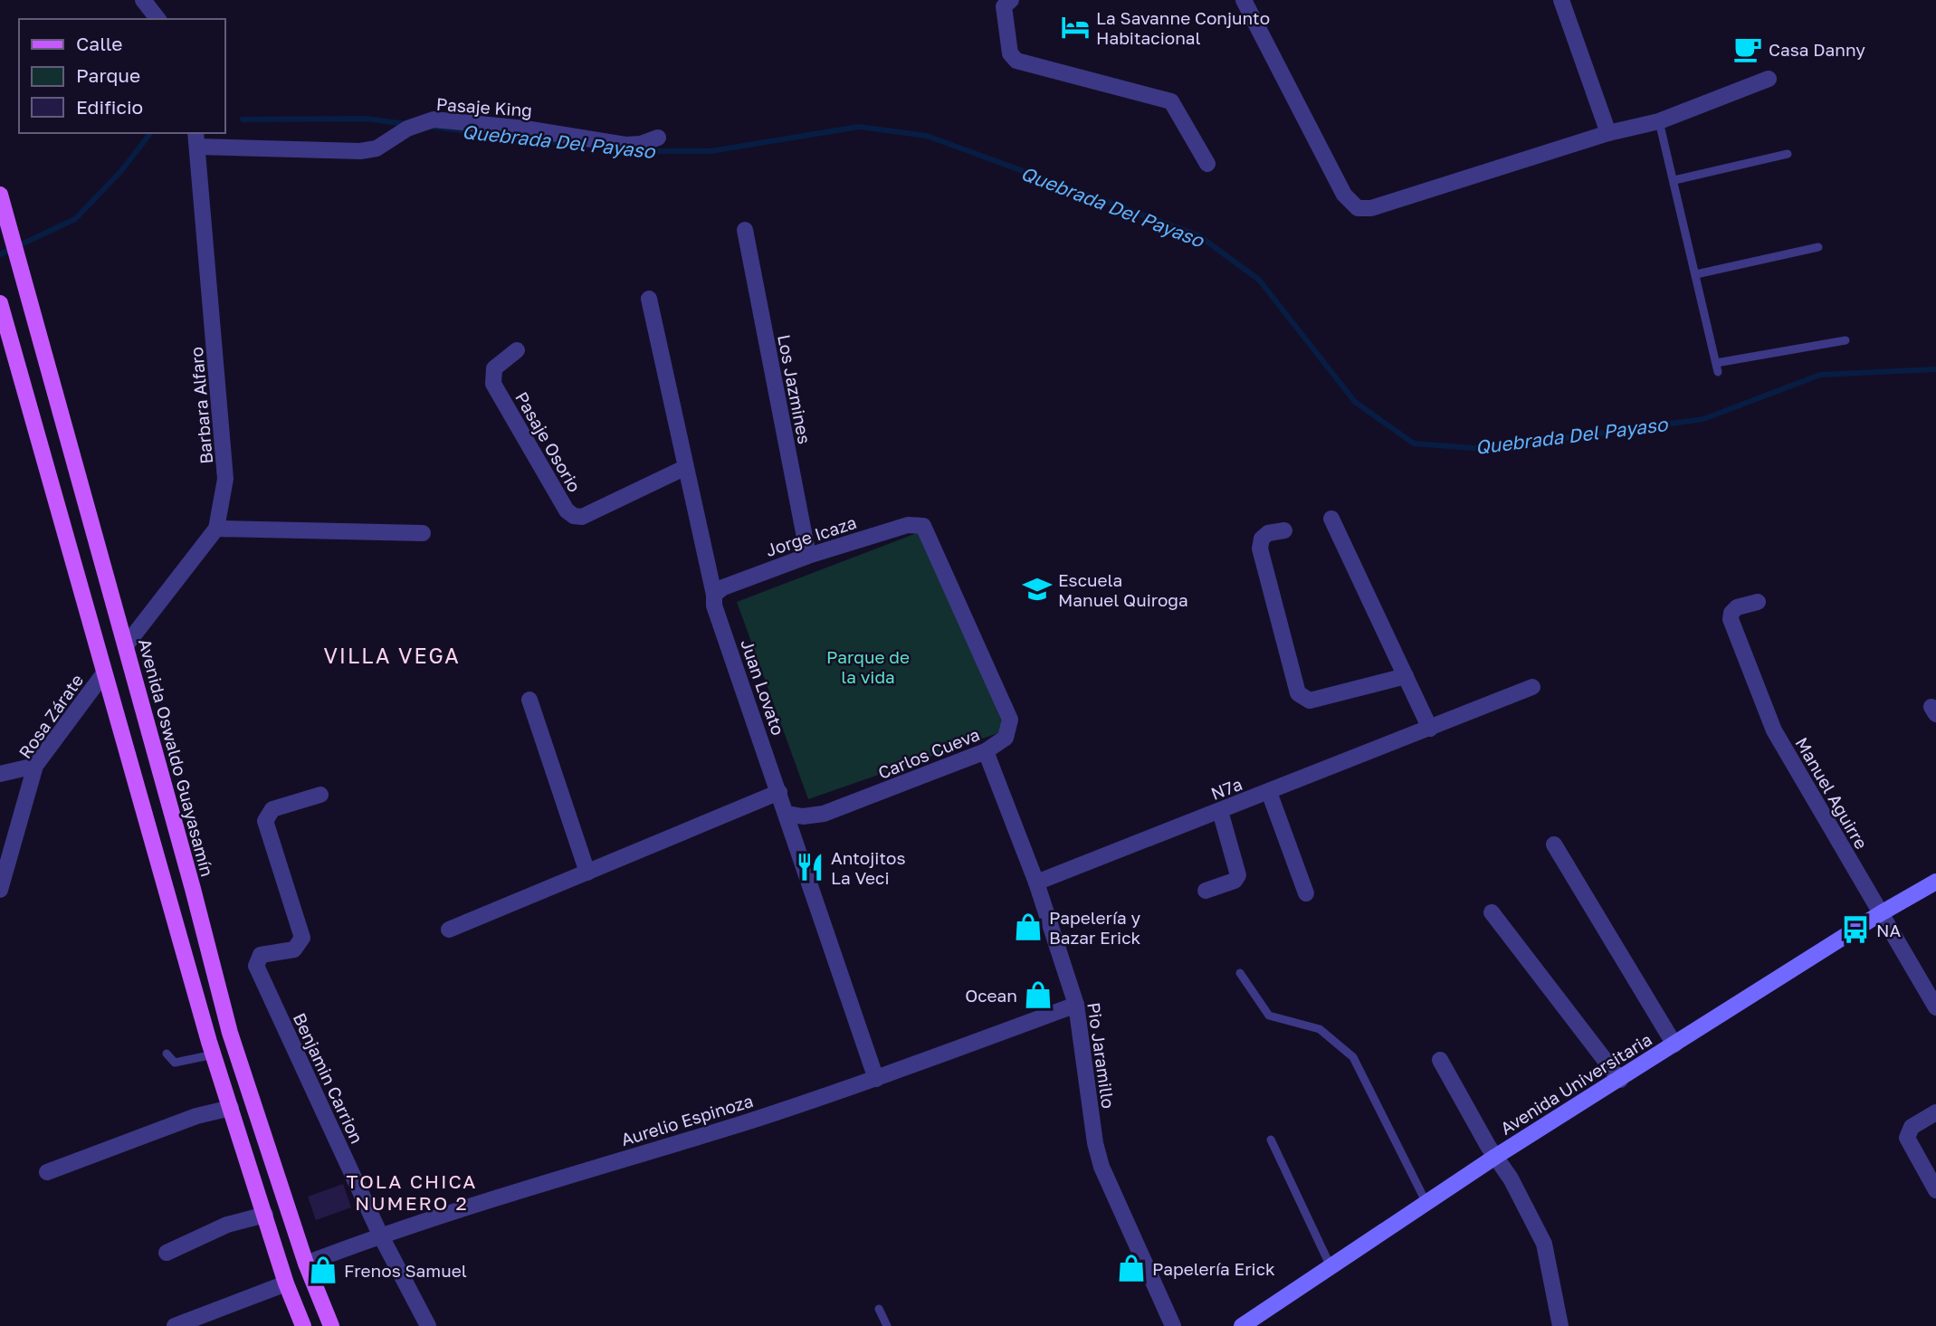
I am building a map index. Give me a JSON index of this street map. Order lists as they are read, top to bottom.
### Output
{
  "streets": {
    "main road": ["Avenida Oswaldo Guayasamín"],
    "street": [
      "Pasaje King",
      "Los Jazmines",
      "Barbara Alfaro",
      "Pasaje Osorio",
      "Jorge Icaza",
      "Juan Lovato",
      "Rosa Zárate",
      "Carlos Cueva",
      "N7a",
      "Manuel Aguirre",
      "Pio Jaramillo",
      "Benjamin Carrion",
      "Avenida Universitaria",
      "Aurelio Espinoza"
    ]
  },
  "crossings": [
    ["Pasaje King", "Barbara Alfaro"],
    ["Los Jazmines", "Jorge Icaza"],
    ["Barbara Alfaro", "Avenida Oswaldo Guayasamín"],
    ["Pasaje Osorio", "Juan Lovato"],
    ["Jorge Icaza", "Juan Lovato"],
    ["Jorge Icaza", "Carlos Cueva"],
    ["Juan Lovato", "Carlos Cueva"],
    ["Juan Lovato", "Aurelio Espinoza"],
    ["Carlos Cueva", "Pio Jaramillo"],
    ["Avenida Oswaldo Guayasamín", "Aurelio Espinoza"],
    ["N7a", "Pio Jaramillo"],
    ["Manuel Aguirre", "Avenida Universitaria"],
    ["Pio Jaramillo", "Aurelio Espinoza"],
    ["Benjamin Carrion", "Aurelio Espinoza"]
  ],
  "districts": ["VILLA VEGA", "TOLA CHICA NUMERO 2"],
  "water": ["Quebrada Del Payaso"],
  "parks": ["Parque de la vida"],
  "places": {
    "hotel": ["La Savanne Conjunto Habitacional"],
    "cafe": ["Casa Danny"],
    "school or university": ["Escuela Manuel Quiroga"],
    "restaurant": ["Antojitos La Veci"],
    "shop": [
      "Papelería y Bazar Erick",
      "Ocean",
      "Papelería Erick",
      "Frenos Samuel"
    ],
    "bus stop": ["NA"]
  },
  "legend": ["Calle", "Parque", "Edificio"]
}
